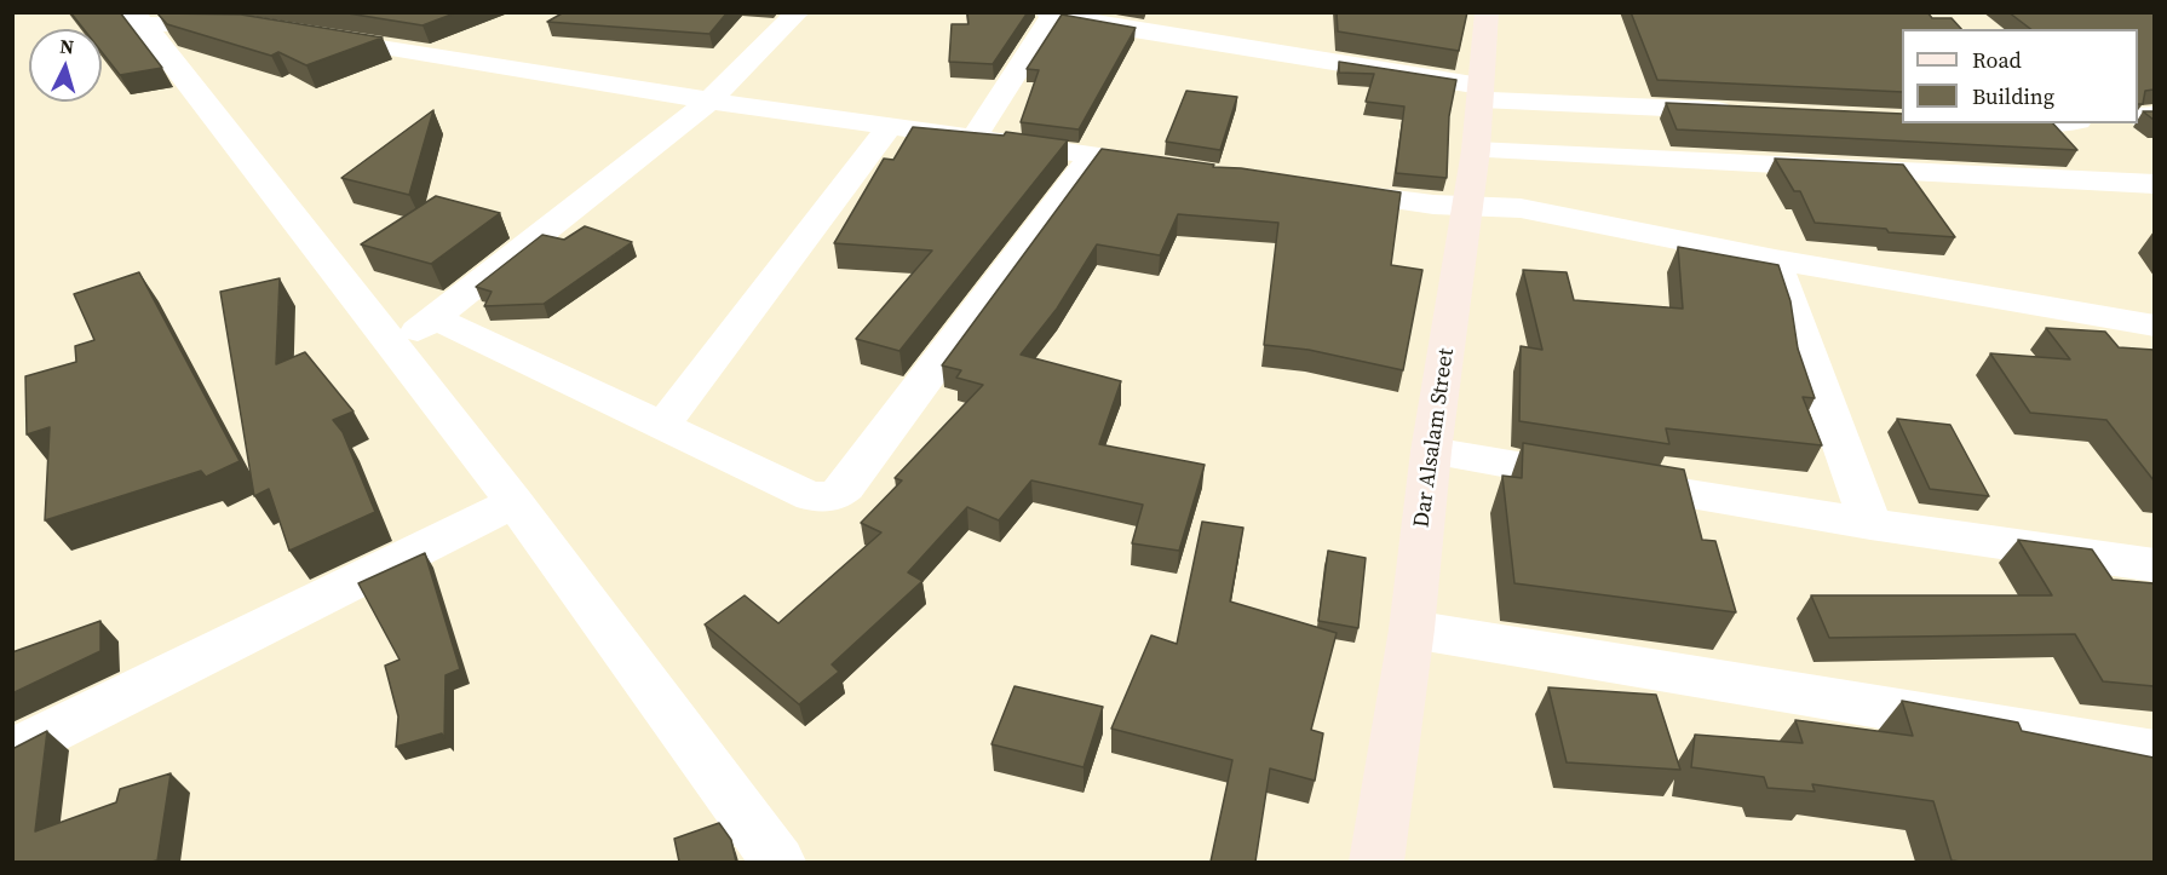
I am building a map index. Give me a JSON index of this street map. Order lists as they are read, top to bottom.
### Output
{
  "streets": {
    "street": ["Dar Alsalam Street"]
  },
  "legend": ["Road", "Building"],
  "north": "top"
}
